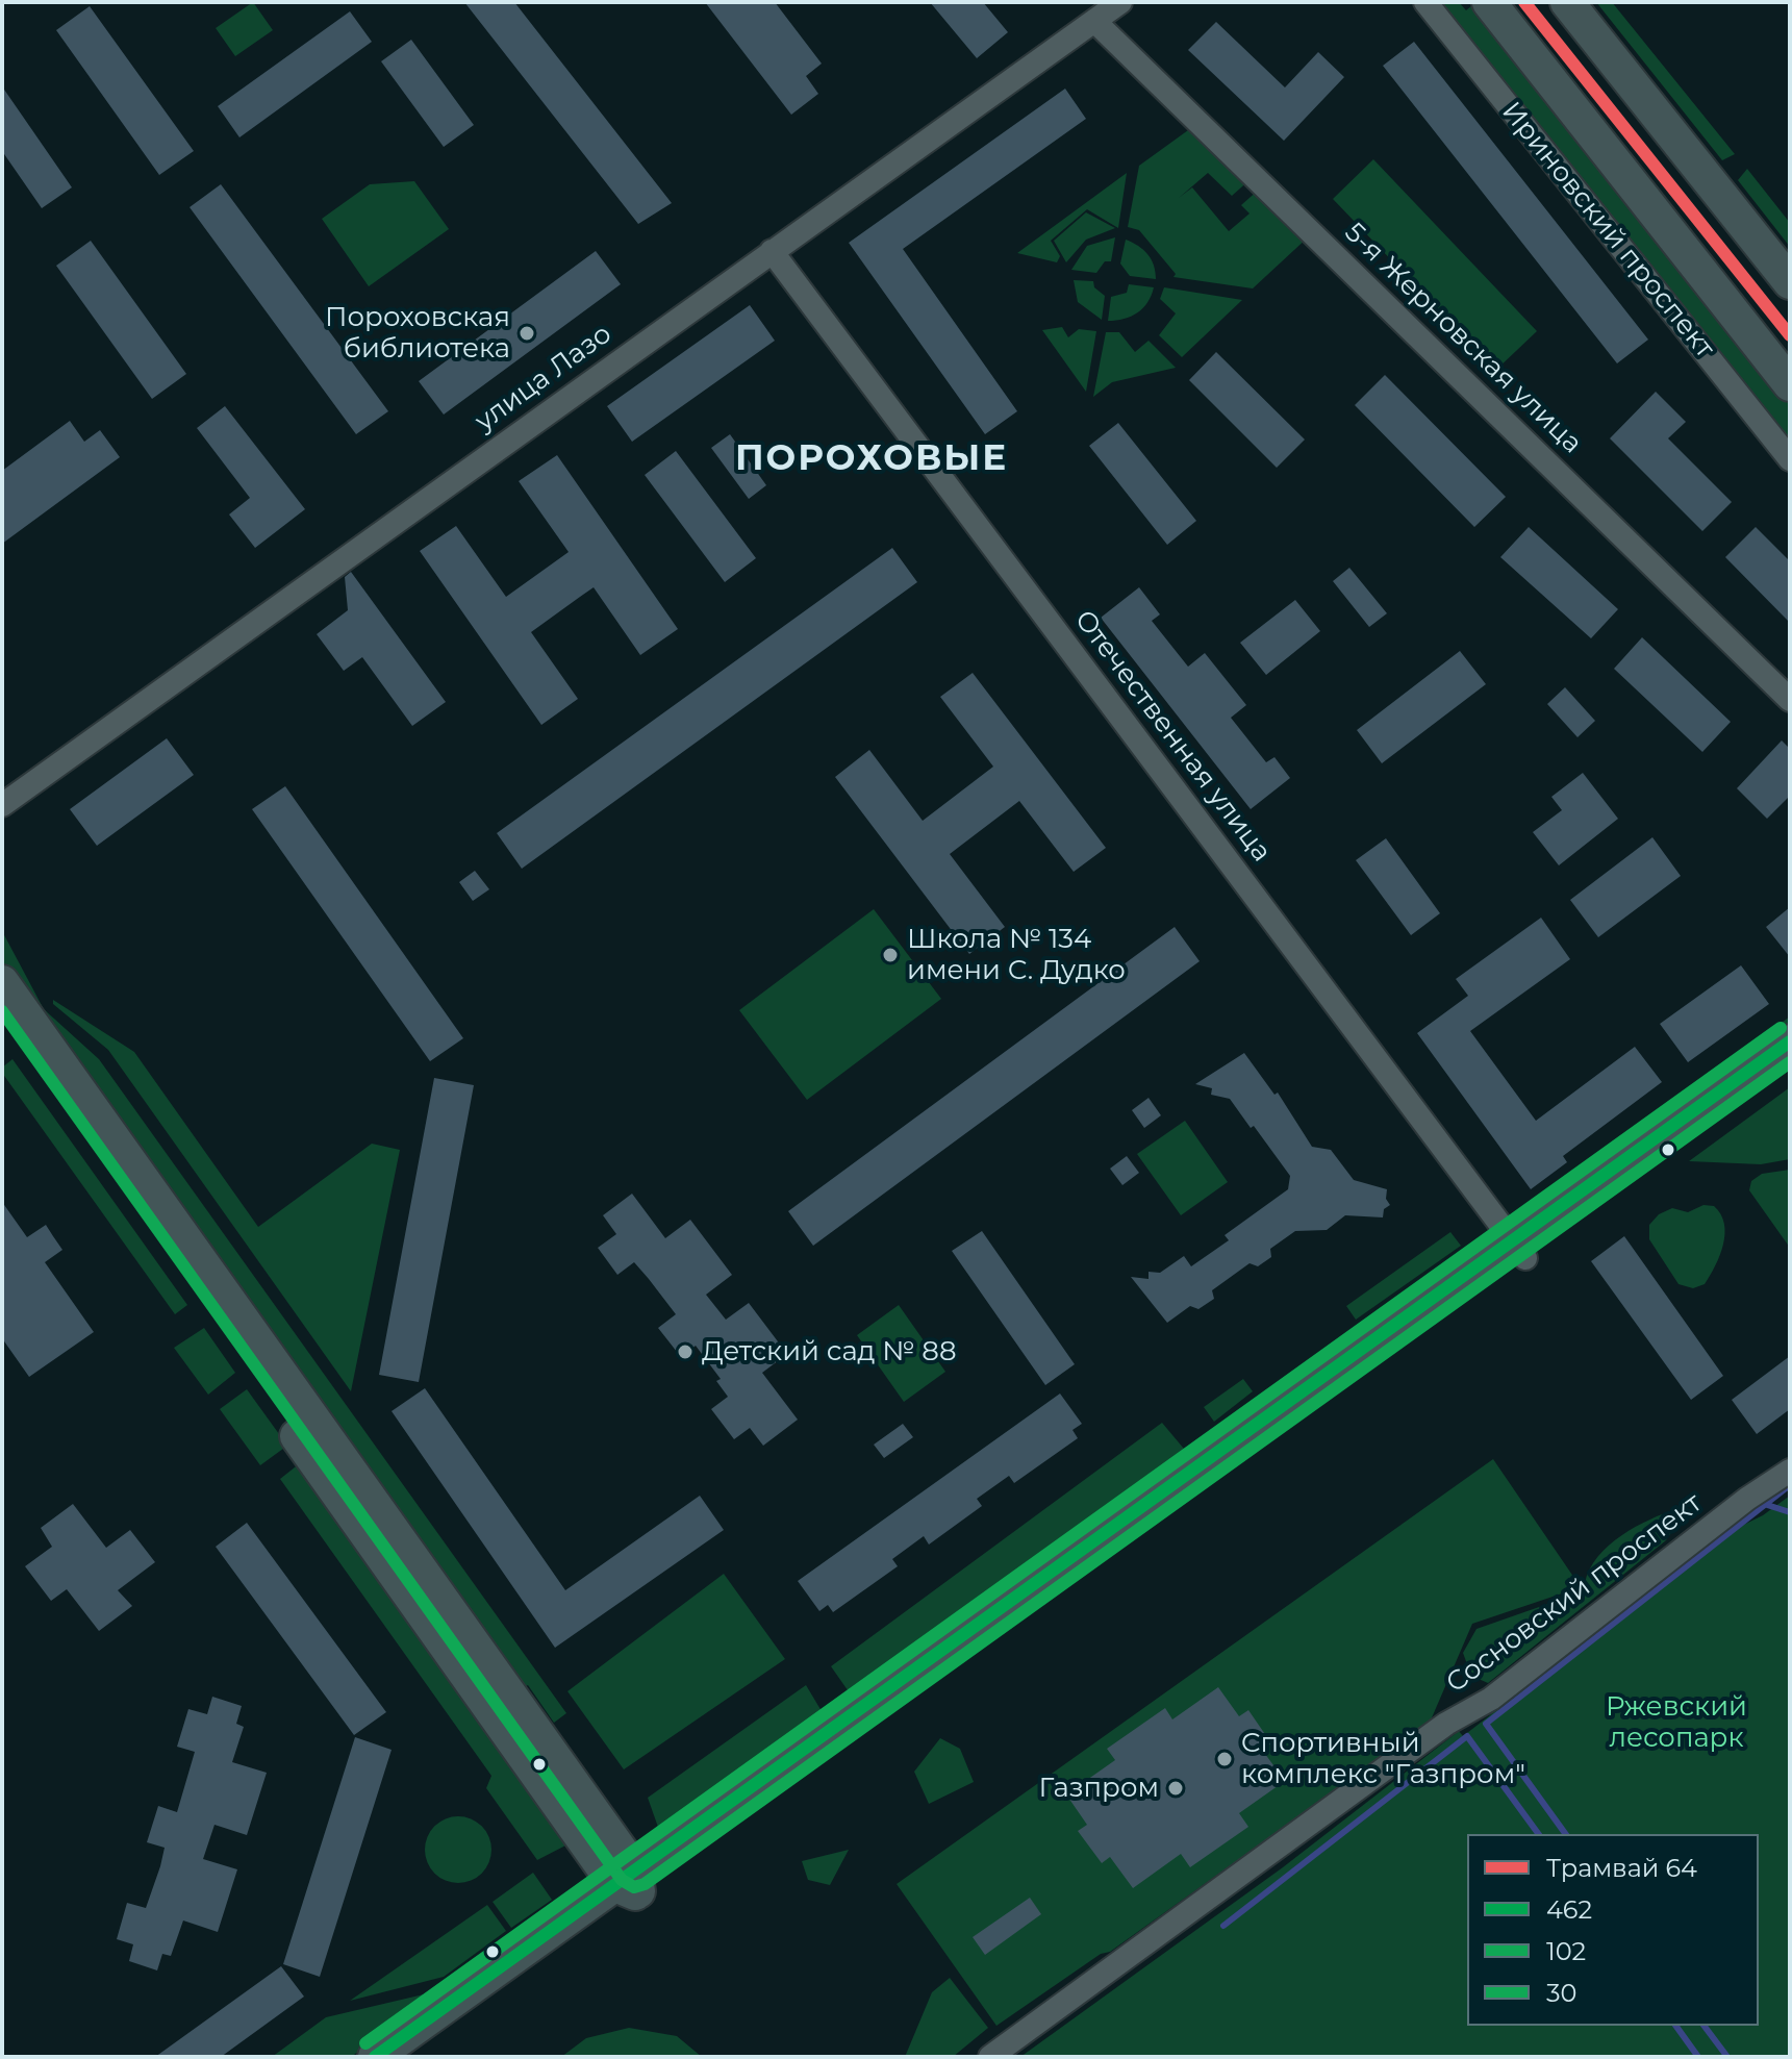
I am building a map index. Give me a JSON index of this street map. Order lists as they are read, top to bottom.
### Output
{
  "streets": {
    "main road": ["Ириновский проспект"],
    "street": [
      "5-я Жерновская улица",
      "улица Лазо",
      "Отечественная улица",
      "Сосновский проспект"
    ]
  },
  "crossings": [
    ["5-я Жерновская улица", "улица Лазо"],
    ["улица Лазо", "Отечественная улица"]
  ],
  "districts": ["ПОРОХОВЫЕ"],
  "parks": ["Ржевский лесопарк"],
  "places": [
    "Пороховская библиотека",
    "Школа № 134 имени С. Дудко",
    "Детский сад № 88",
    "Cпортивный комплекс \"Газпром\"",
    "Газпром"
  ],
  "lines": [
    "tram line 64",
    "transit line 102",
    "transit line 30",
    "transit line 462"
  ],
  "legend": [
    "Трамвай 64",
    "462",
    "102",
    "30"
  ]
}
